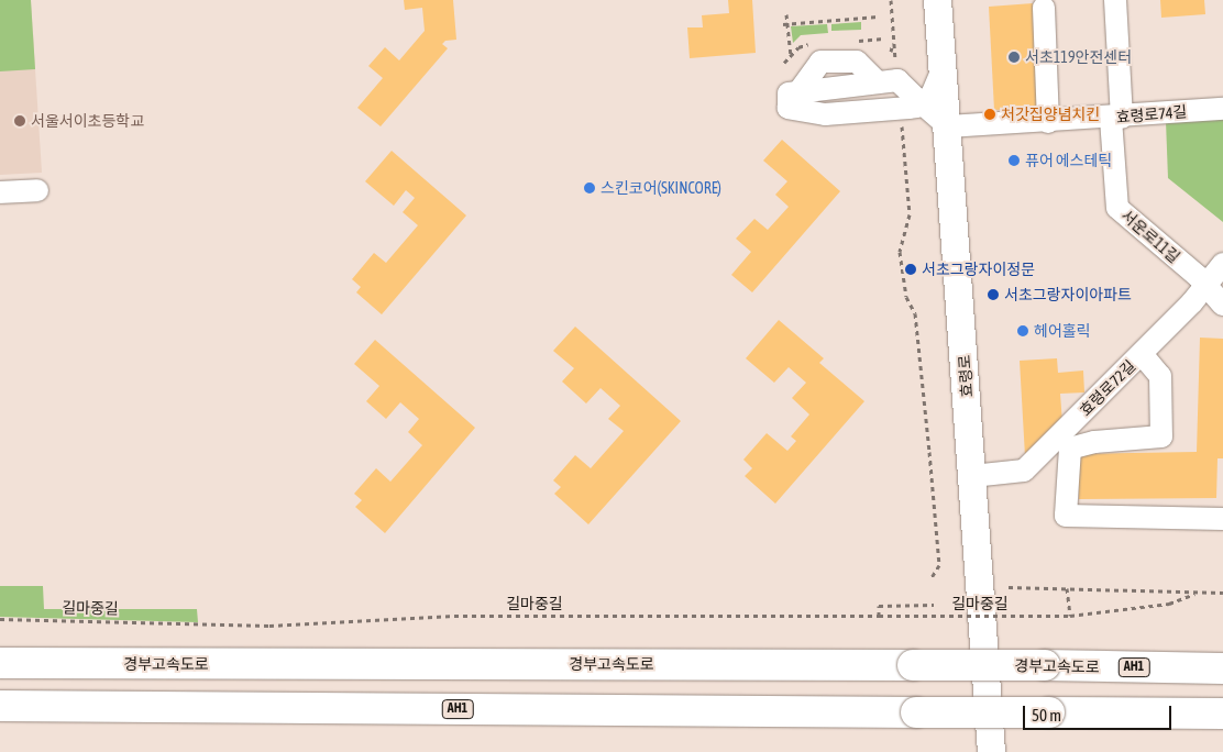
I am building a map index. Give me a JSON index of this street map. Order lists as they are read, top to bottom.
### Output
{
  "streets": {
    "highway": ["경부고속도로", "AH1"],
    "main road": ["효령로"],
    "street": ["효령로74길", "서운로11길", "효령로72길"],
    "path": ["길마중길"]
  },
  "crossings": [
    ["효령로74길", "서운로11길"],
    ["효령로74길", "효령로"],
    ["서운로11길", "효령로72길"],
    ["효령로", "효령로72길"]
  ],
  "places": [
    "서초119안전센터",
    "처갓집양념치킨",
    "서울서이초등학교",
    "퓨어 에스테틱",
    "스킨코어(SKINCORE)",
    "서초그랑자이정문",
    "서초그랑자이아파트",
    "헤어홀릭"
  ],
  "scale_bar": "50 m"
}
